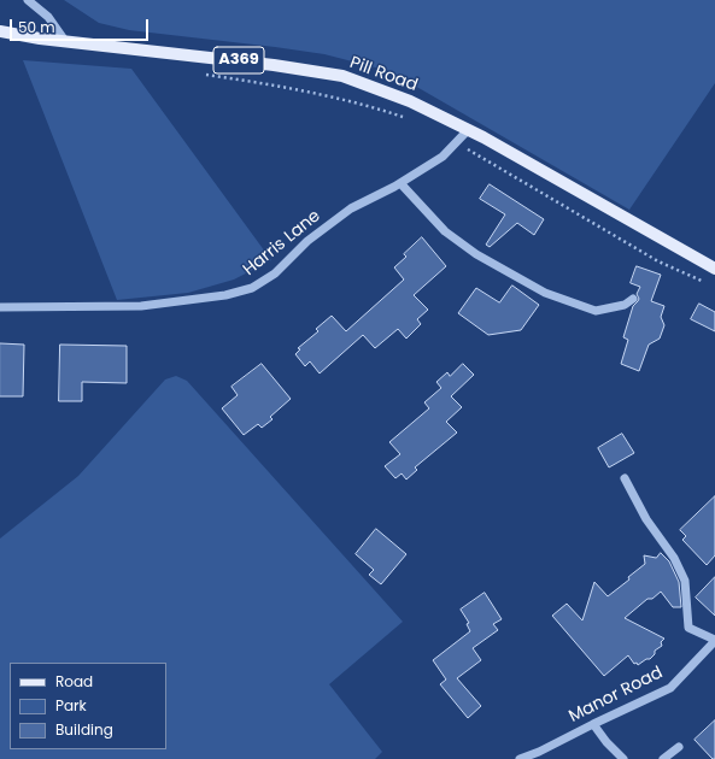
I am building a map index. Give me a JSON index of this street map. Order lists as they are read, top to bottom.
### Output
{
  "streets": {
    "main road": ["A369", "Pill Road"],
    "street": ["Harris Lane", "Manor Road"]
  },
  "crossings": [
    ["Pill Road", "Harris Lane"]
  ],
  "legend": ["Road", "Park", "Building"],
  "scale_bar": "50 m"
}
